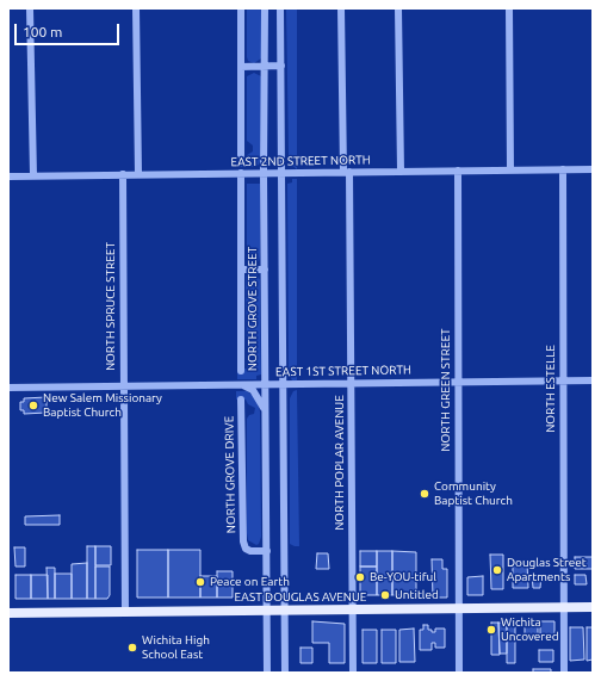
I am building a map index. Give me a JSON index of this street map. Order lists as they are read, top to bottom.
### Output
{
  "streets": {
    "main road": ["EAST DOUGLAS AVENUE"],
    "street": [
      "EAST 2ND STREET NORTH",
      "NORTH SPRUCE STREET",
      "NORTH GROVE STREET",
      "EAST 1ST STREET NORTH",
      "NORTH ESTELLE",
      "NORTH GREEN STREET",
      "NORTH POPLAR AVENUE",
      "NORTH GROVE DRIVE"
    ]
  },
  "crossings": [
    ["EAST 2ND STREET NORTH", "NORTH SPRUCE STREET"],
    ["EAST 2ND STREET NORTH", "NORTH GROVE STREET"],
    ["EAST 2ND STREET NORTH", "NORTH ESTELLE"],
    ["EAST 2ND STREET NORTH", "NORTH GREEN STREET"],
    ["EAST 2ND STREET NORTH", "NORTH POPLAR AVENUE"],
    ["NORTH SPRUCE STREET", "EAST 1ST STREET NORTH"],
    ["NORTH SPRUCE STREET", "EAST DOUGLAS AVENUE"],
    ["NORTH GROVE STREET", "EAST 1ST STREET NORTH"],
    ["NORTH GROVE STREET", "NORTH GROVE DRIVE"],
    ["NORTH GROVE STREET", "EAST DOUGLAS AVENUE"],
    ["EAST 1ST STREET NORTH", "NORTH ESTELLE"],
    ["EAST 1ST STREET NORTH", "NORTH GREEN STREET"],
    ["EAST 1ST STREET NORTH", "NORTH POPLAR AVENUE"],
    ["NORTH ESTELLE", "EAST DOUGLAS AVENUE"],
    ["NORTH GREEN STREET", "EAST DOUGLAS AVENUE"],
    ["NORTH POPLAR AVENUE", "EAST DOUGLAS AVENUE"]
  ],
  "places": [
    "New Salem Missionary Baptist Church",
    "Community Baptist Church",
    "Douglas Street Apartments",
    "Be-YOU-tiful",
    "Peace on Earth",
    "Untitled",
    "Wichita Uncovered",
    "Wichita High School East"
  ],
  "scale_bar": "100 m"
}
